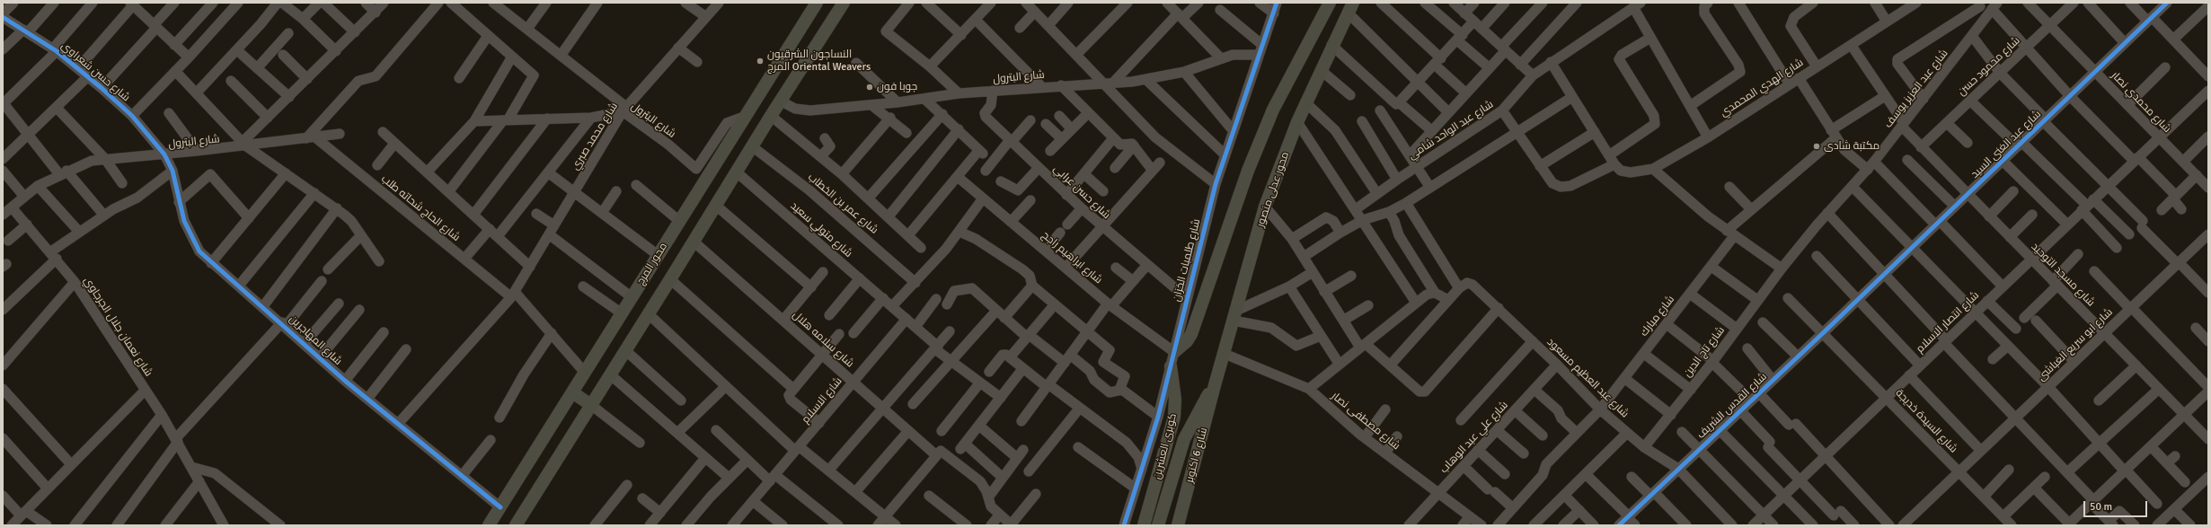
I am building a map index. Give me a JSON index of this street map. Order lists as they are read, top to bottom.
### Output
{
  "streets": {
    "main road": [
      "محور عدلى منصور",
      "محور المرج",
      "كوبرى العشرين",
      "شارع 6 اكتوبر"
    ],
    "street": [
      "شارع محمود حسن",
      "شارع حسن شعراوي",
      "شارع البترول",
      "شارع الهدي المحمدي",
      "شارع عبد العزيز يوسف",
      "شارع محمدي نصار",
      "شارع عبد الواحد شامي",
      "شارع محمد صبري",
      "شارع عبد الغنى السيد",
      "شارع حسن عرابي",
      "شارع عمر بن الخطاب",
      "شارع الحاج شحاته طلب",
      "شارع متولي سعيد",
      "شارع ابراهيم راجح",
      "شارع طلمبات الخزان",
      "شارع مسجد التوحيد",
      "شارع مبارك",
      "شارع انتصار الاسلام",
      "شارع نعمان جلال الجرجاوي",
      "شارع سلامه هلال",
      "شارع المهاجرين",
      "شارع ابو سريع الغباشى",
      "شارع تاج الدين",
      "شارع عبد العظيم مسعود",
      "شارع الاسلام",
      "شارع القدس الشريف",
      "شارع مصطفى نصار",
      "شارع السيدة خديجة",
      "شارع علي عبد الوهاب"
    ]
  },
  "crossings": [
    ["شارع محمود حسن", "شارع محمدي نصار"],
    ["شارع محمود حسن", "شارع مسجد التوحيد"],
    ["شارع حسن شعراوي", "شارع البترول"],
    ["شارع حسن شعراوي", "شارع المهاجرين"],
    ["شارع البترول", "شارع محمد صبري"],
    ["شارع البترول", "شارع حسن عرابي"],
    ["شارع البترول", "شارع الحاج شحاته طلب"],
    ["شارع البترول", "شارع طلمبات الخزان"],
    ["شارع البترول", "محور المرج"],
    ["شارع البترول", "شارع نعمان جلال الجرجاوي"],
    ["شارع البترول", "شارع المهاجرين"],
    ["شارع الهدي المحمدي", "شارع مسجد التوحيد"],
    ["شارع عبد العزيز يوسف", "شارع مسجد التوحيد"],
    ["شارع عبد العزيز يوسف", "شارع تاج الدين"],
    ["شارع محمدي نصار", "شارع عبد الغنى السيد"],
    ["شارع محمدي نصار", "شارع انتصار الاسلام"],
    ["شارع محمد صبري", "شارع الحاج شحاته طلب"],
    ["شارع محمد صبري", "شارع المهاجرين"],
    ["شارع عبد الغنى السيد", "شارع مسجد التوحيد"],
    ["شارع عبد الغنى السيد", "شارع القدس الشريف"],
    ["محور عدلى منصور", "شارع مصطفى نصار"],
    ["محور عدلى منصور", "كوبرى العشرين"],
    ["محور عدلى منصور", "شارع 6 اكتوبر"],
    ["شارع حسن عرابي", "شارع طلمبات الخزان"],
    ["شارع الحاج شحاته طلب", "محور المرج"],
    ["شارع متولي سعيد", "شارع الاسلام"],
    ["شارع ابراهيم راجح", "شارع طلمبات الخزان"],
    ["شارع طلمبات الخزان", "كوبرى العشرين"],
    ["محور المرج", "شارع المهاجرين"],
    ["شارع مسجد التوحيد", "شارع مبارك"],
    ["شارع مسجد التوحيد", "شارع انتصار الاسلام"],
    ["شارع مسجد التوحيد", "شارع ابو سريع الغباشى"],
    ["شارع مبارك", "شارع عبد العظيم مسعود"],
    ["شارع انتصار الاسلام", "شارع السيدة خديجة"],
    ["شارع سلامه هلال", "شارع الاسلام"],
    ["شارع ابو سريع الغباشى", "شارع السيدة خديجة"],
    ["شارع تاج الدين", "شارع عبد العظيم مسعود"],
    ["شارع عبد العظيم مسعود", "شارع القدس الشريف"],
    ["شارع عبد العظيم مسعود", "شارع علي عبد الوهاب"],
    ["شارع القدس الشريف", "شارع السيدة خديجة"],
    ["شارع مصطفى نصار", "شارع علي عبد الوهاب"],
    ["كوبرى العشرين", "شارع 6 اكتوبر"]
  ],
  "places": ["النساجون الشرقيون المرج Oriental Weavers", "جوبا فون", "مكتبة شادى"],
  "scale_bar": "50 m"
}
